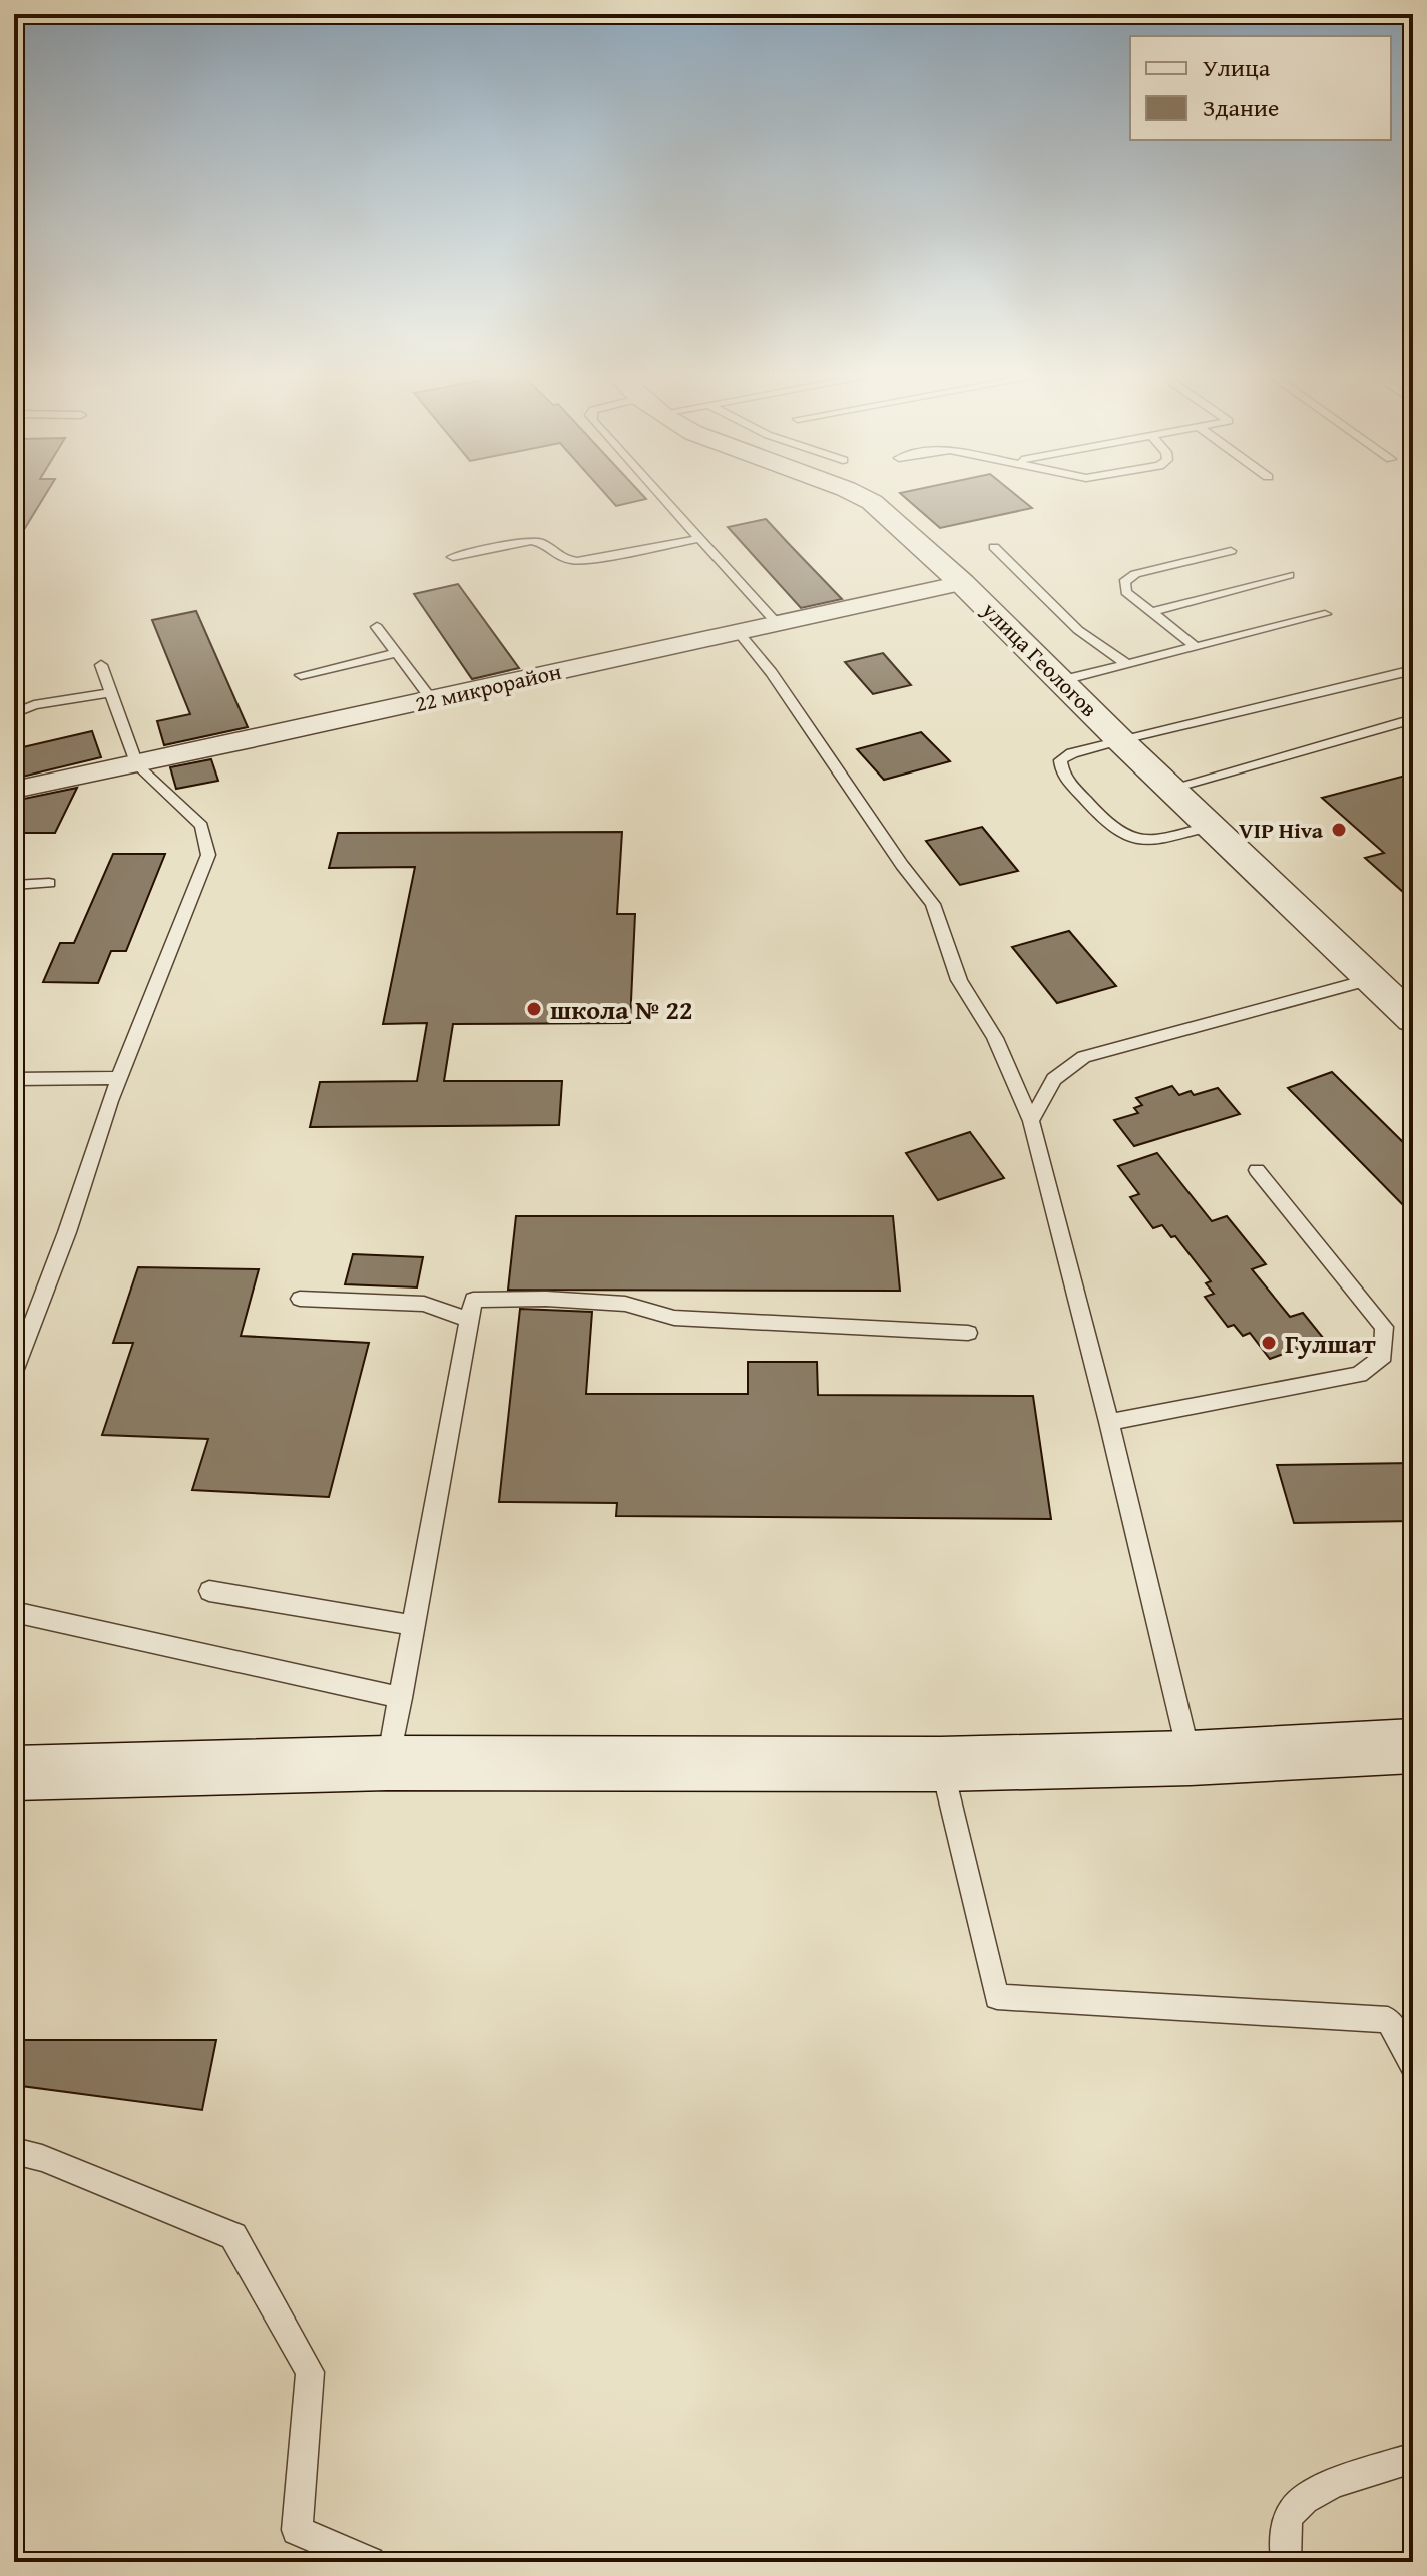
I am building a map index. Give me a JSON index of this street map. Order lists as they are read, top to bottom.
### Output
{
  "streets": {
    "street": ["улица Геологов", "22 микрорайон"]
  },
  "crossings": [
    ["улица Геологов", "22 микрорайон"]
  ],
  "places": ["VIP Hiva", "школа № 22", "Гулшат"],
  "legend": ["Улица", "Здание"]
}
